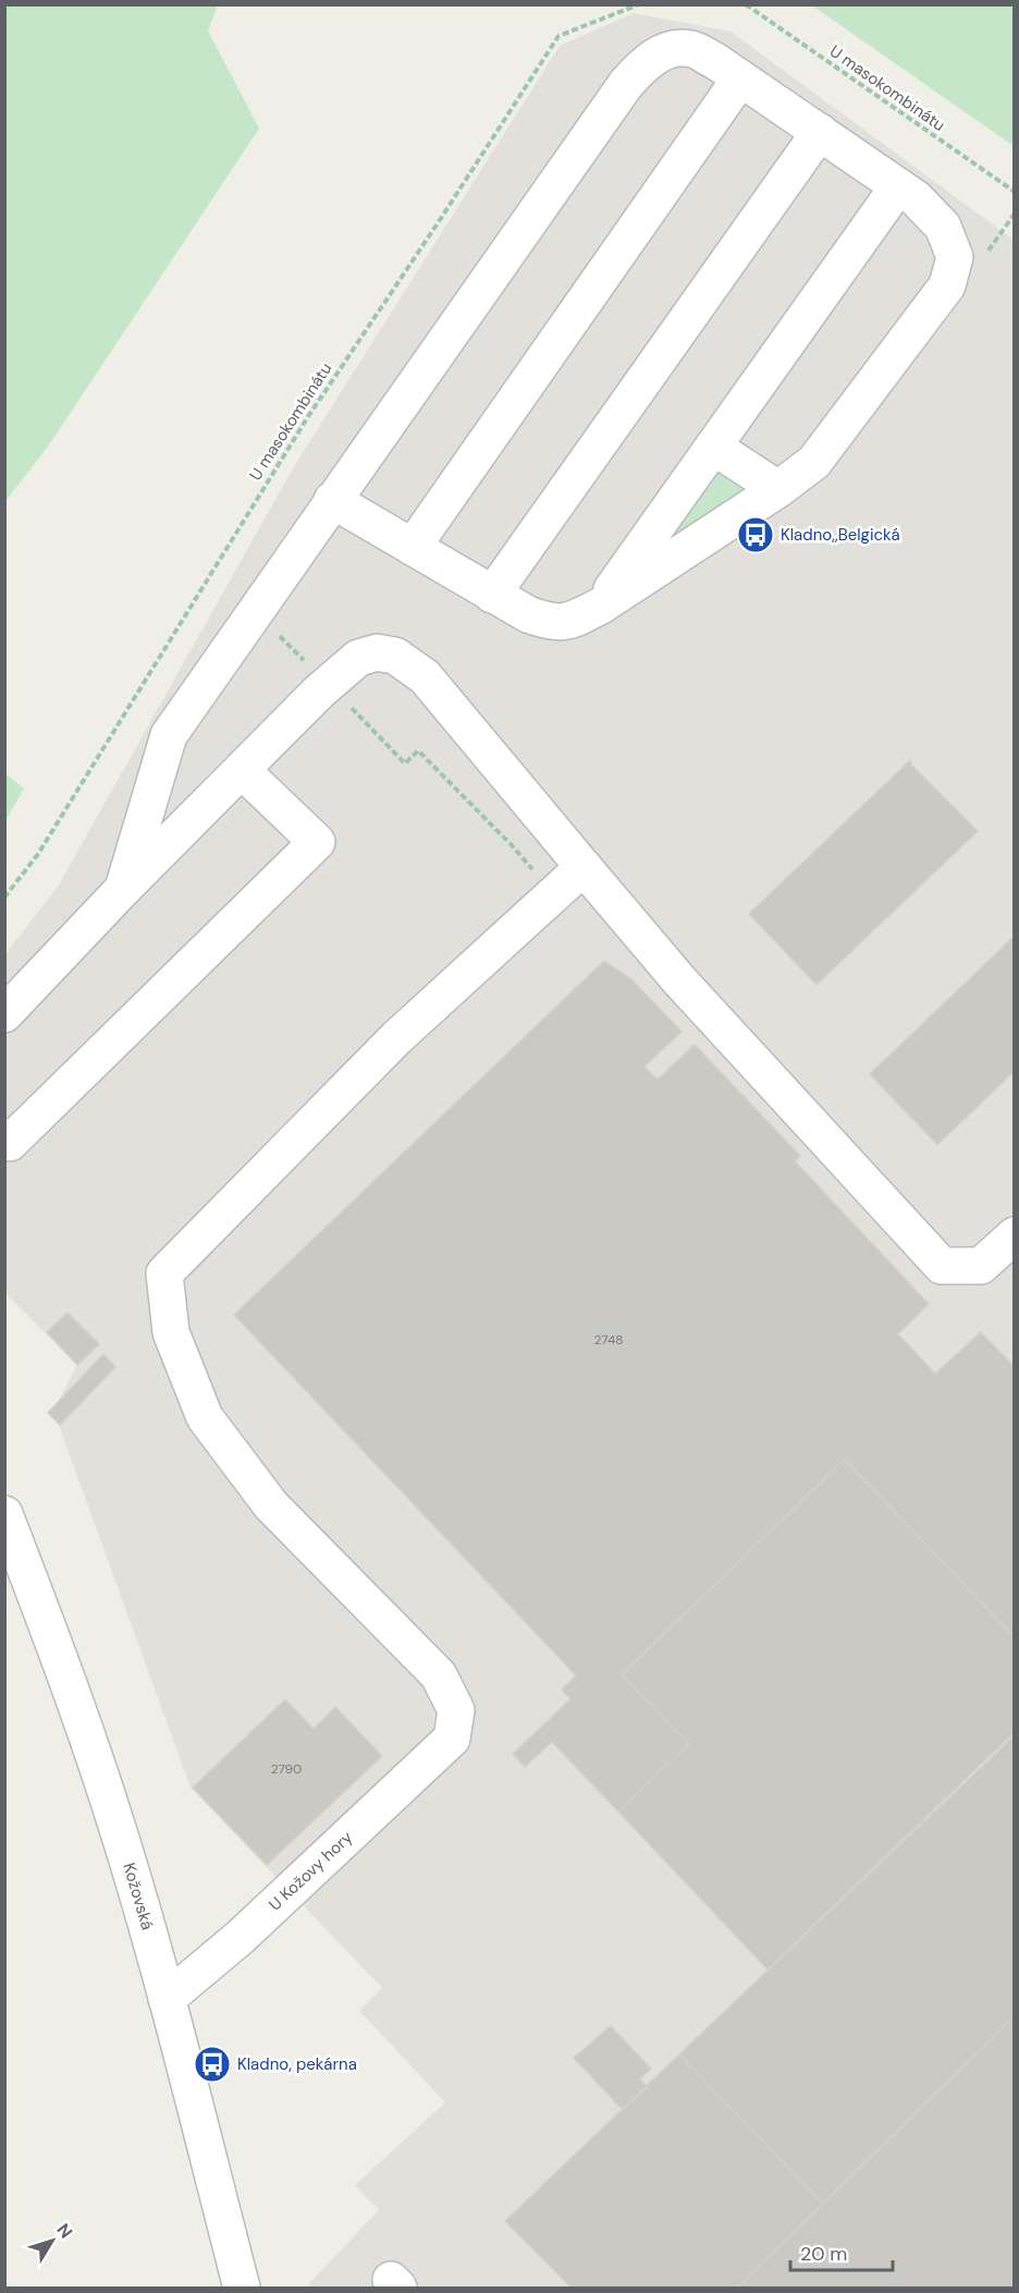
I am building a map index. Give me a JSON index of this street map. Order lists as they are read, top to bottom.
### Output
{
  "streets": {
    "street": ["U Kožovy hory", "Kožovská"],
    "path": ["U masokombinátu"]
  },
  "crossings": [
    ["U Kožovy hory", "Kožovská"]
  ],
  "places": {
    "bus stop": ["Kladno,,Belgická", "Kladno, pekárna"]
  },
  "house_numbers": ["2748", "2790"],
  "scale_bar": "20 m",
  "north": "top right"
}
